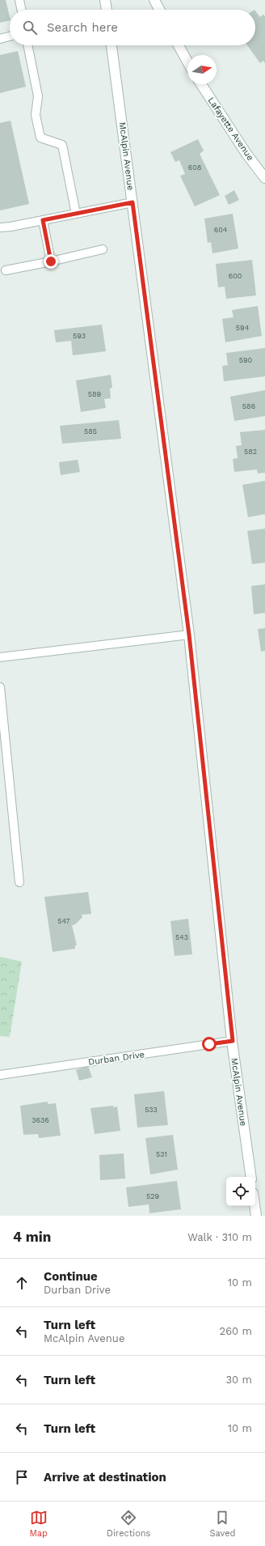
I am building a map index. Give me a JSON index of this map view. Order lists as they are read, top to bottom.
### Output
{
  "streets": {
    "street": ["Lafayette Avenue", "McAlpin Avenue"],
    "lane": ["Durban Drive"]
  },
  "crossings": [
    ["McAlpin Avenue", "Durban Drive"]
  ],
  "house_numbers": [
    "608",
    "604",
    "600",
    "594",
    "593",
    "590",
    "589",
    "586",
    "585",
    "582",
    "547",
    "543",
    "533",
    "3636",
    "531",
    "529"
  ],
  "north": "right",
  "page": {
    "search": "Search here",
    "heading": ["4 min", "Walk · 310 m"],
    "list": [
      ["Continue", "Durban Drive", "10 m"],
      ["Turn left", "McAlpin Avenue", "260 m"],
      ["Turn left", "30 m"],
      ["Turn left", "10 m"],
      "Arrive at destination"
    ],
    "nav": ["Map", "Directions", "Saved"]
  }
}
